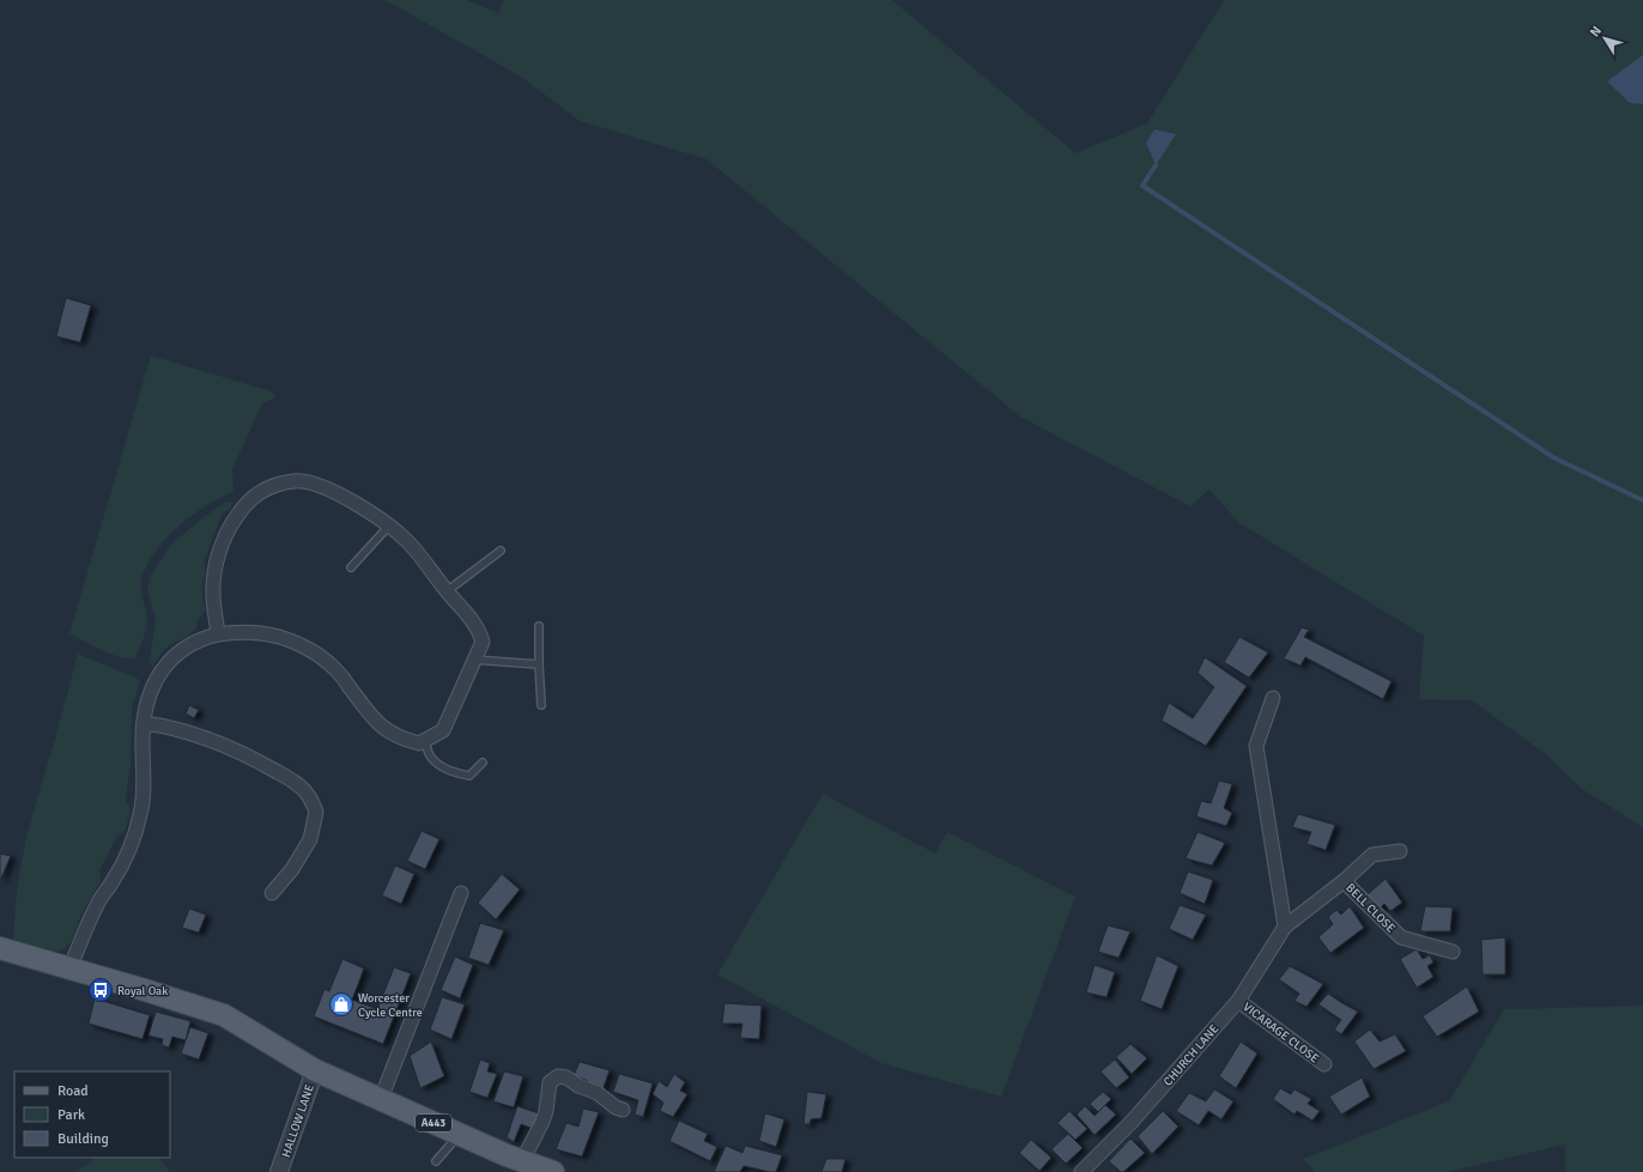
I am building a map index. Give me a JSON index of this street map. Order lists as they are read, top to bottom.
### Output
{
  "streets": {
    "main road": ["A443"],
    "street": [
      "BELL CLOSE",
      "VICARAGE CLOSE",
      "CHURCH LANE",
      "HALLOW LANE"
    ]
  },
  "crossings": [
    ["BELL CLOSE", "CHURCH LANE"],
    ["VICARAGE CLOSE", "CHURCH LANE"],
    ["HALLOW LANE", "A443"]
  ],
  "places": {
    "bus stop": ["Royal Oak"],
    "shop": ["Worcester Cycle Centre"]
  },
  "legend": ["Road", "Park", "Building"],
  "north": "top left"
}
